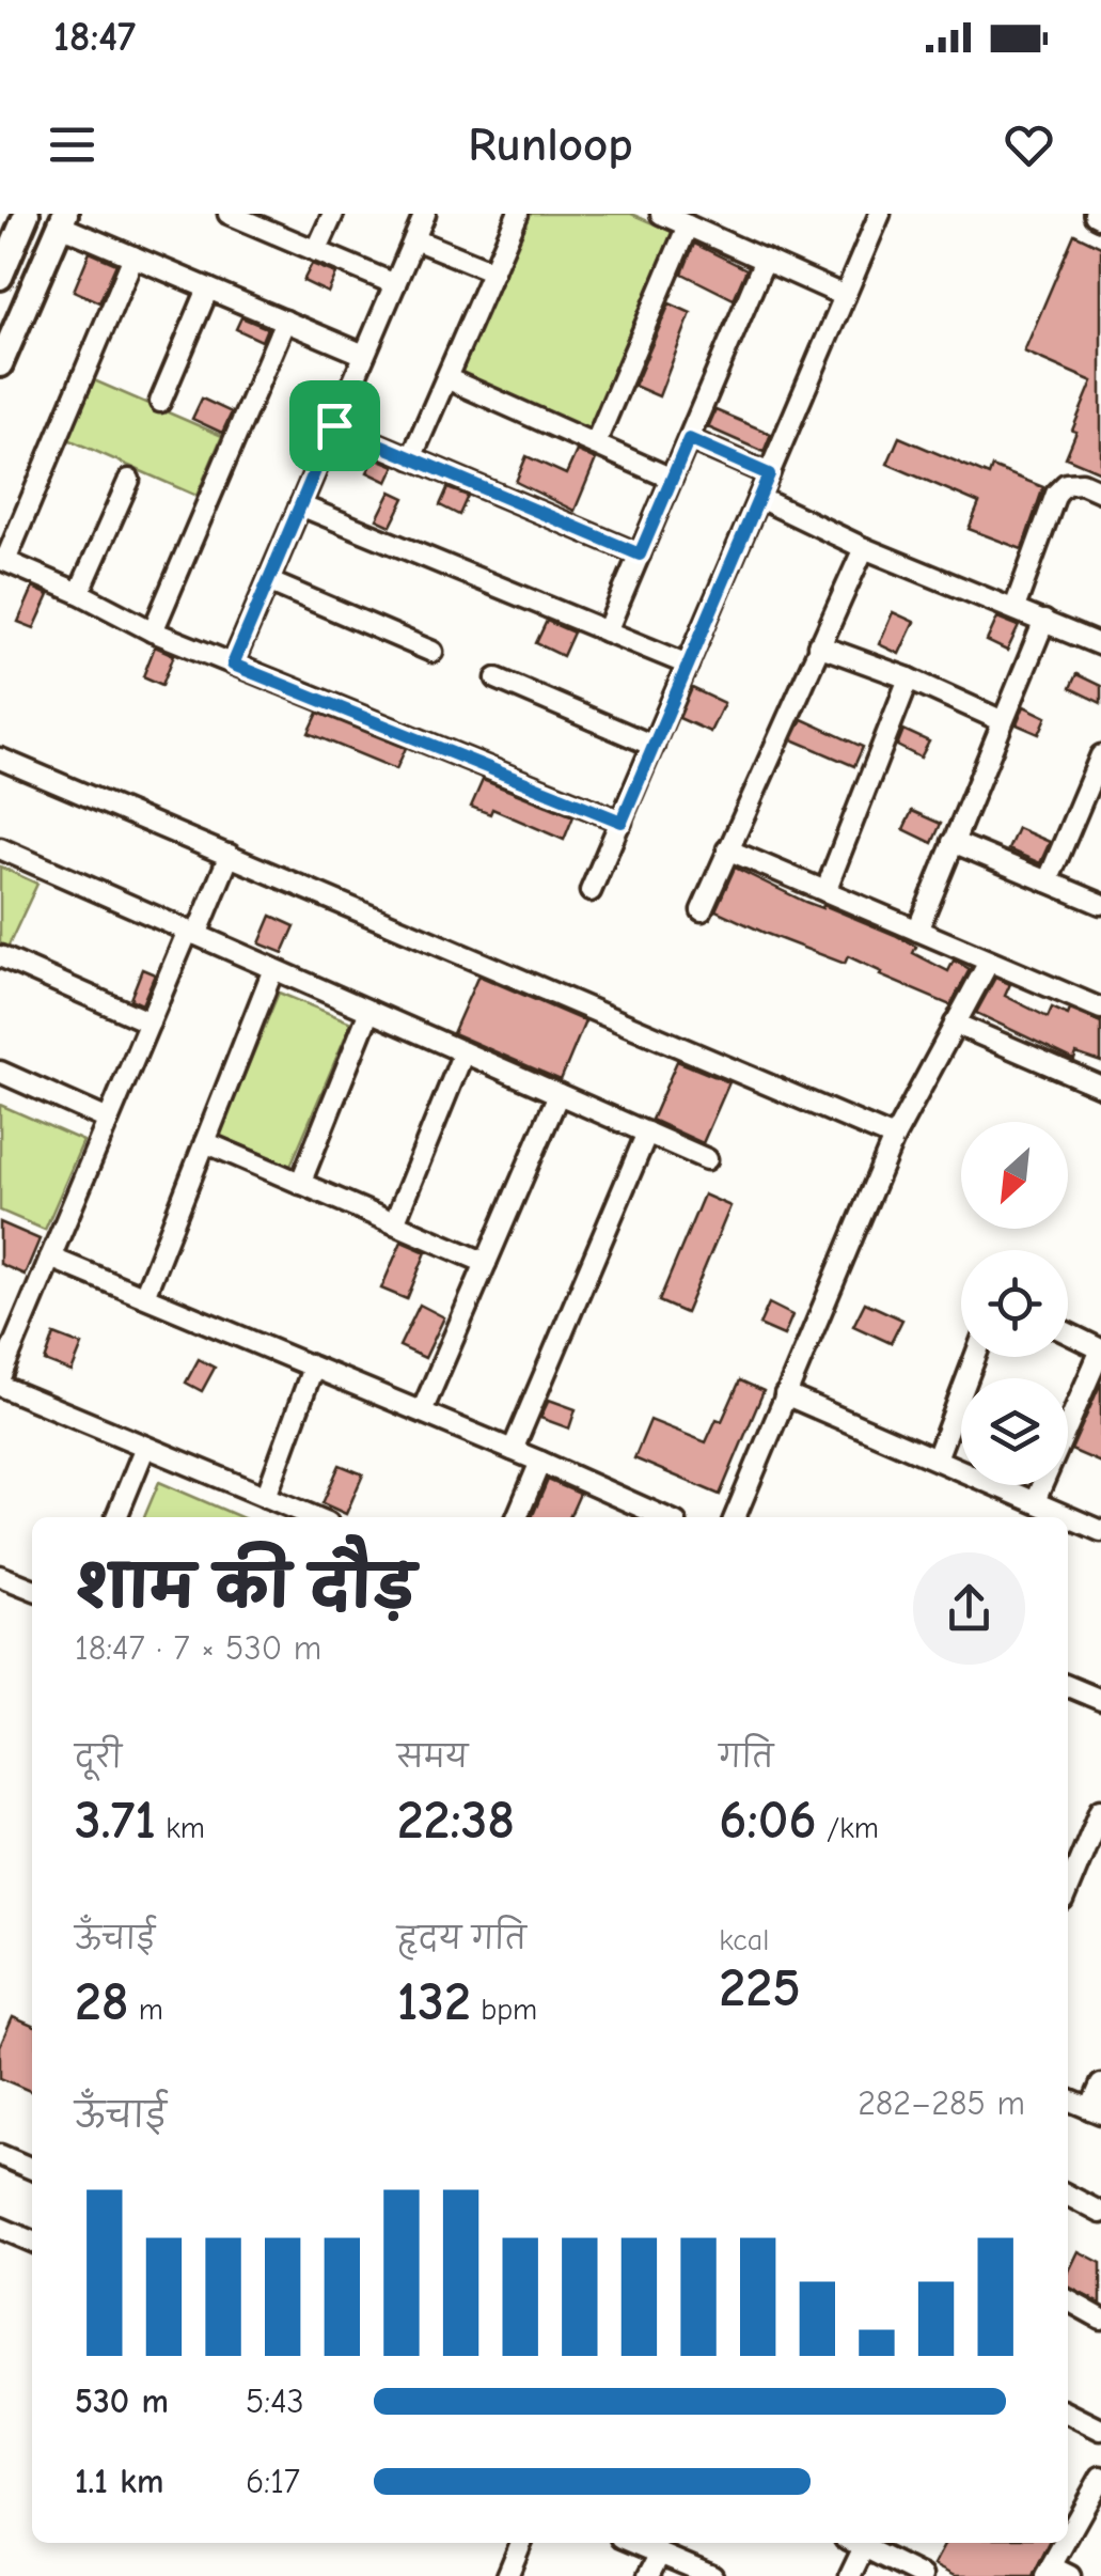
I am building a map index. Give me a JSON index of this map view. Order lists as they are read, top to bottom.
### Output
{
  "north": "bottom left",
  "page": {
    "status": "18:47",
    "header": "Runloop",
    "heading": ["शाम की दौड़", "18:47 · 7 × 530 m"],
    "stats": [
      ["दूरी", "3.71 km"],
      ["समय", "22:38"],
      ["गति", "6:06 /km"],
      ["ऊँचाई", "28 m"],
      ["हृदय गति", "132 bpm"],
      ["kcal", "225"]
    ],
    "chart": ["ऊँचाई", "282–285 m"],
    "list": [
      {
        "name": "530 m",
        "note": "5:43"
      },
      {
        "name": "1.1 km",
        "note": "6:17"
      }
    ]
  }
}
